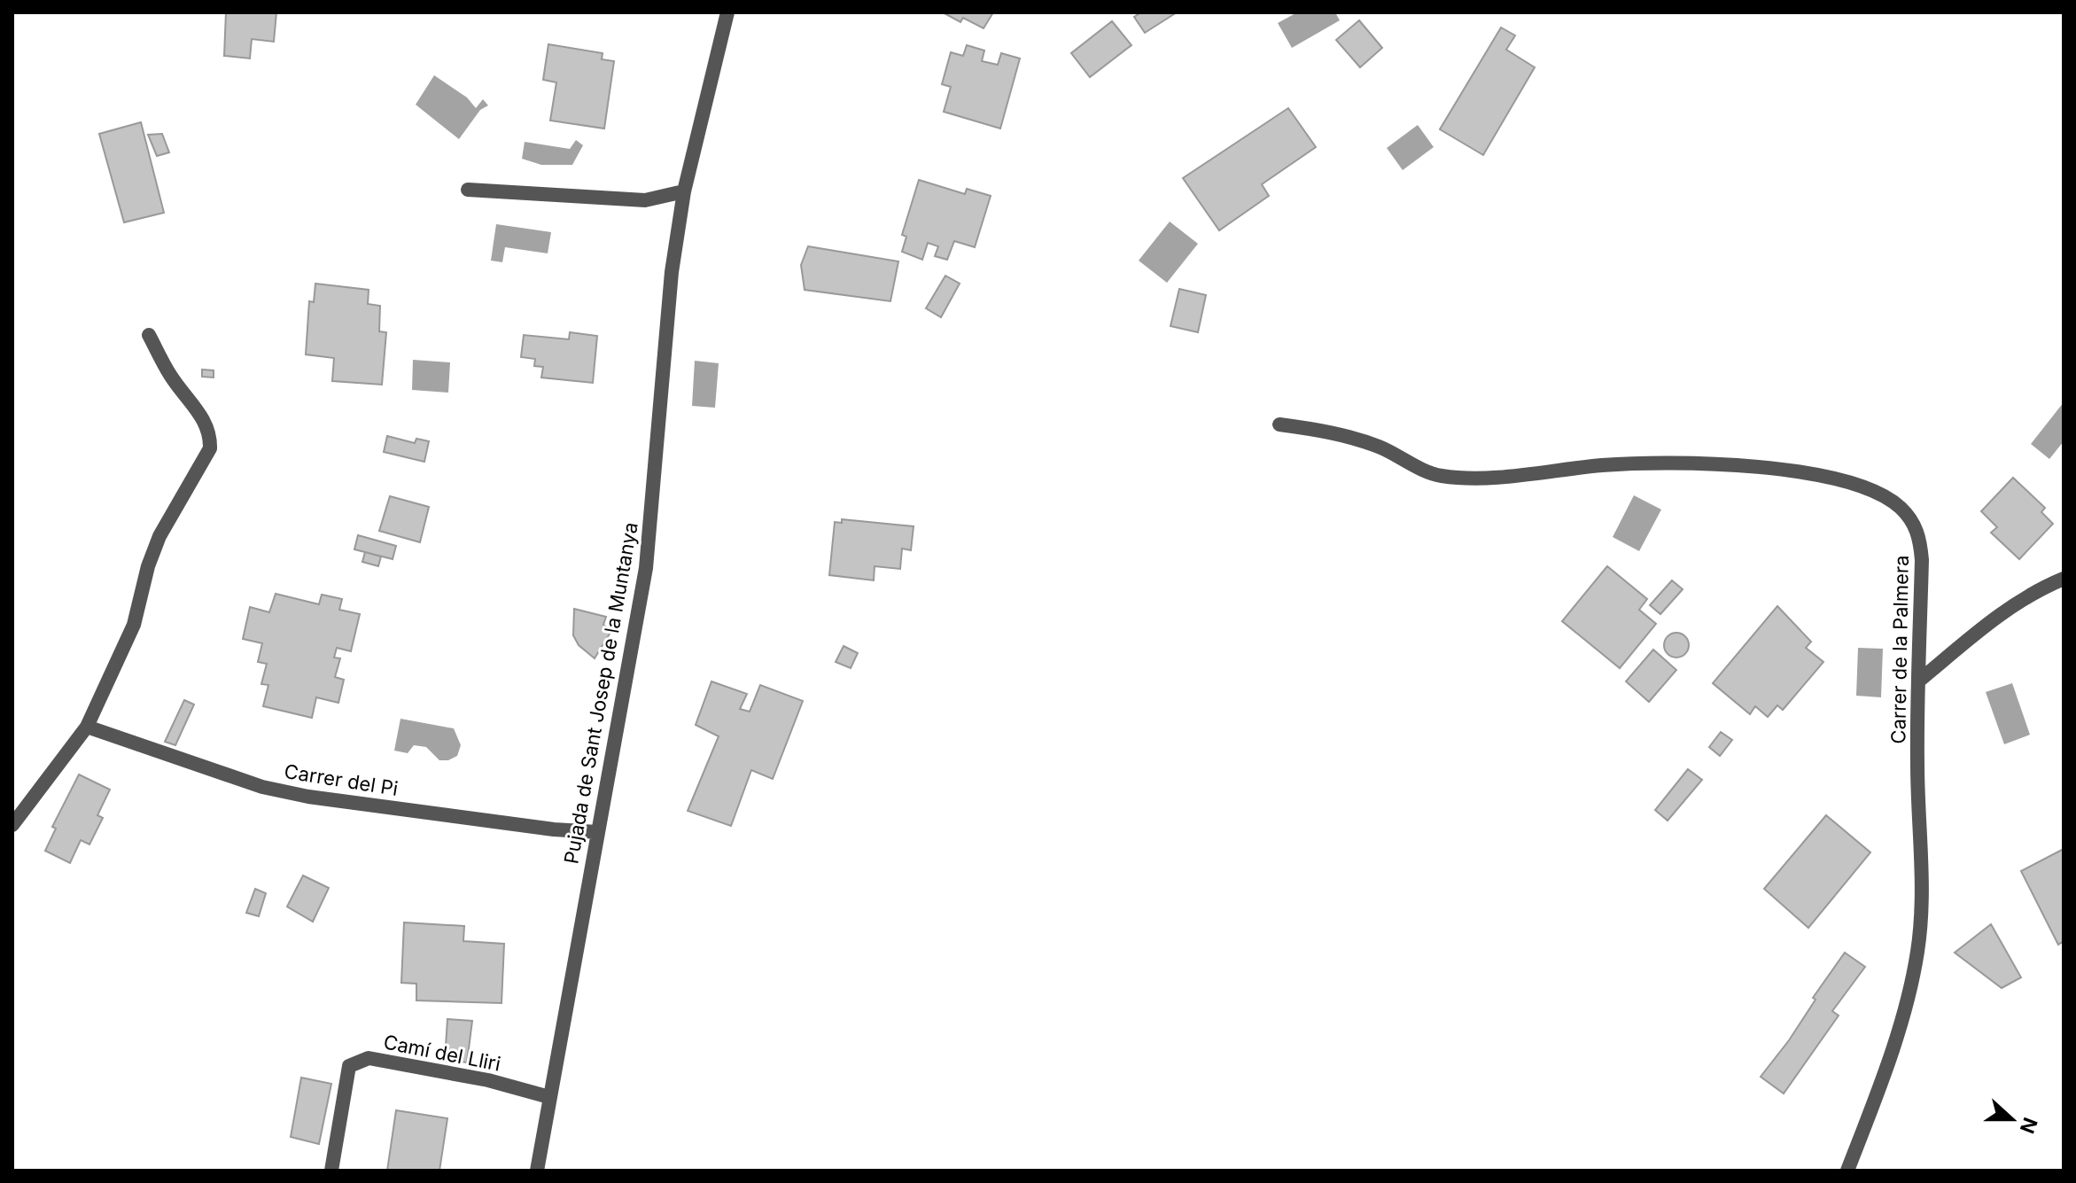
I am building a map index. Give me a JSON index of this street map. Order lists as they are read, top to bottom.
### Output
{
  "streets": {
    "street": [
      "Carrer de la Palmera",
      "Pujada de Sant Josep de la Muntanya",
      "Carrer del Pi",
      "Camí del Lliri"
    ]
  },
  "crossings": [
    ["Pujada de Sant Josep de la Muntanya", "Carrer del Pi"],
    ["Pujada de Sant Josep de la Muntanya", "Camí del Lliri"]
  ],
  "north": "right"
}
